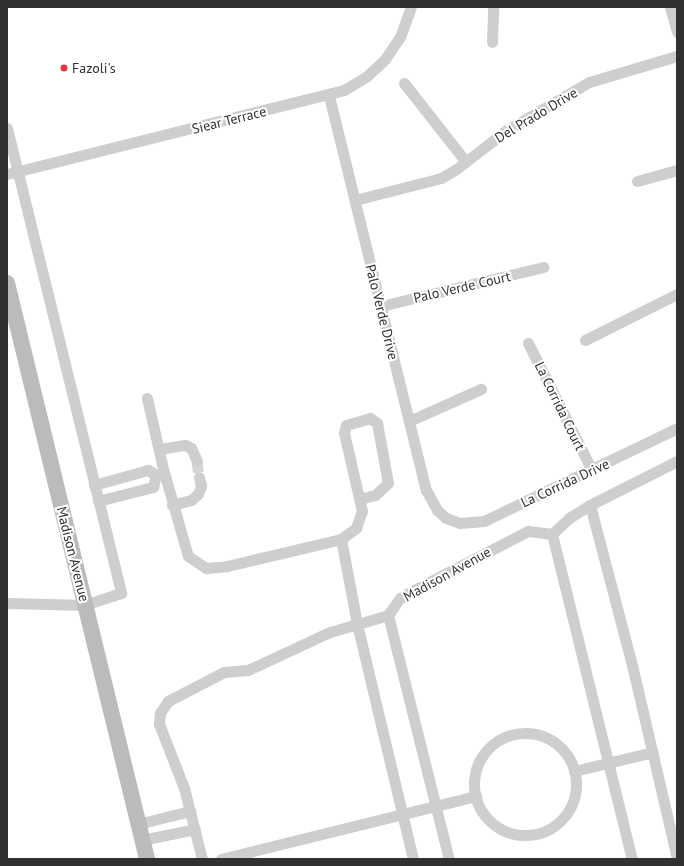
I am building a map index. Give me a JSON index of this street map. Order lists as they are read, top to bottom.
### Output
{
  "streets": {
    "main road": ["Madison Avenue"],
    "street": [
      "Del Prado Drive",
      "Siear Terrace",
      "Palo Verde Court",
      "Palo Verde Drive",
      "La Corrida Court",
      "La Corrida Drive"
    ]
  },
  "crossings": [
    ["Del Prado Drive", "Palo Verde Drive"],
    ["Siear Terrace", "Palo Verde Drive"],
    ["Palo Verde Court", "Palo Verde Drive"],
    ["Palo Verde Drive", "La Corrida Drive"],
    ["La Corrida Court", "La Corrida Drive"]
  ],
  "places": ["Fazoli's"]
}
